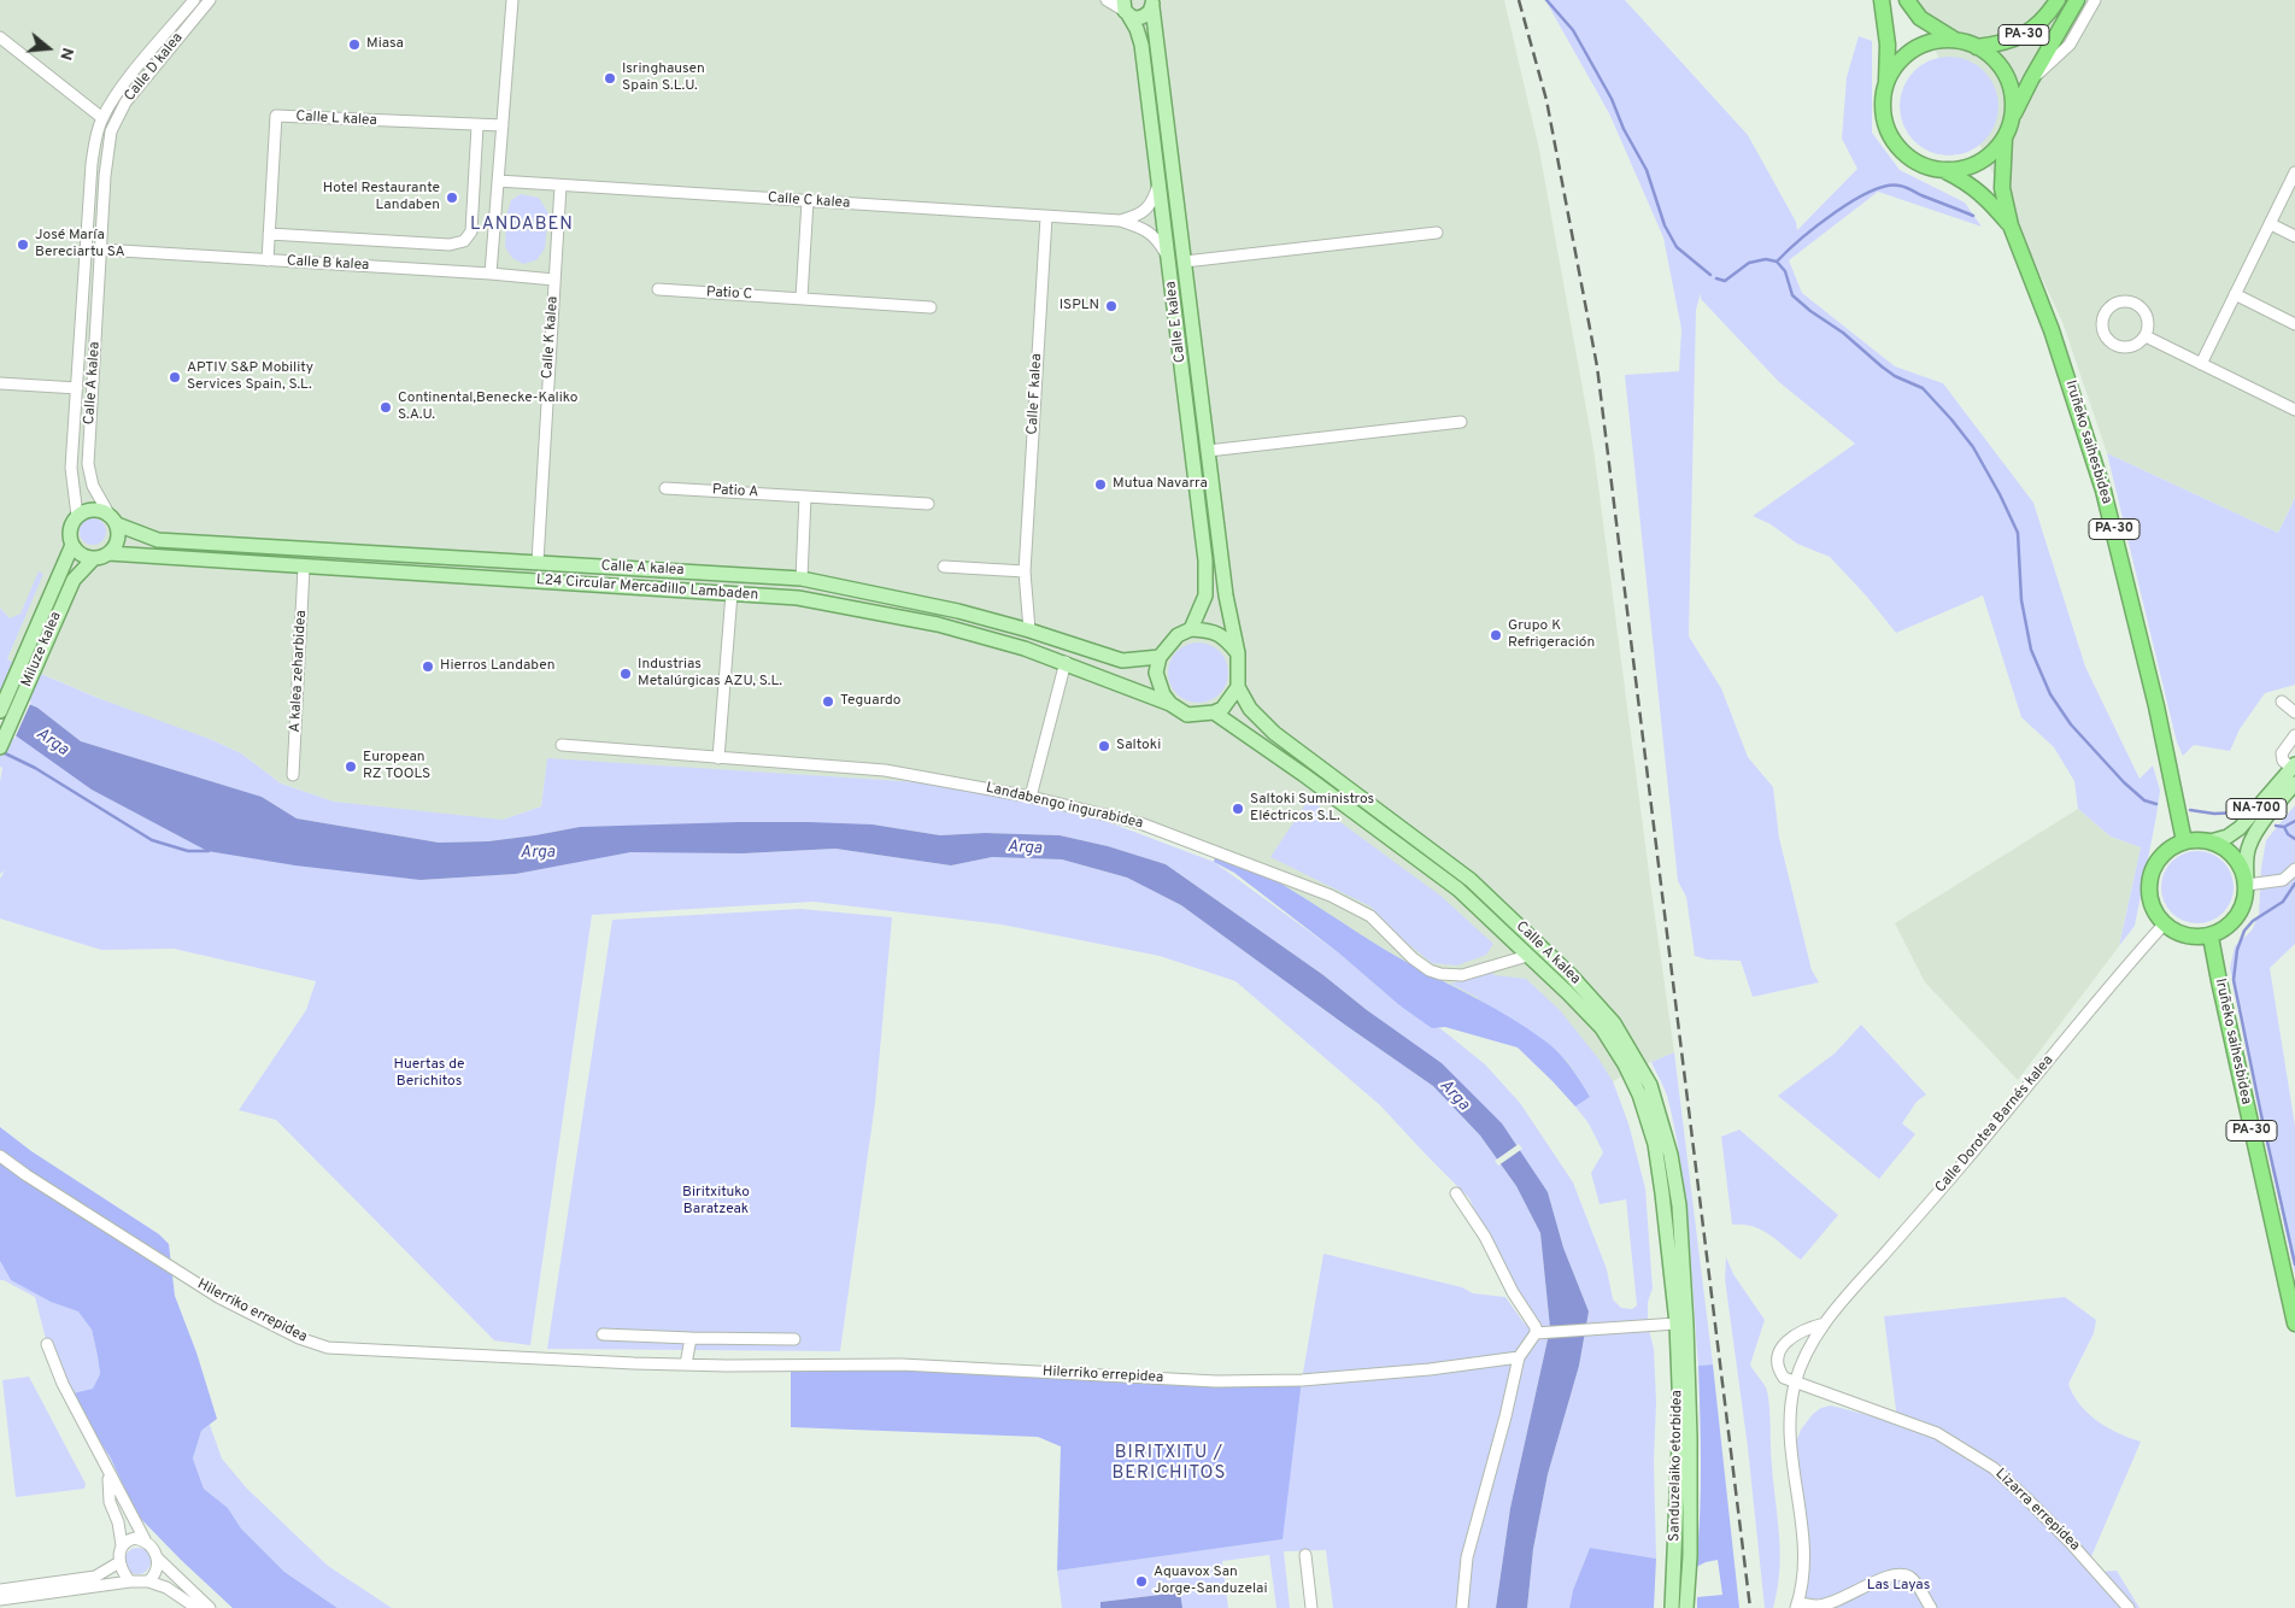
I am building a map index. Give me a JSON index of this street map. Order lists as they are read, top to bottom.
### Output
{
  "streets": {
    "highway": ["PA-30", "Iruñeko saihesbidea"],
    "main road": [
      "Calle E kalea",
      "Calle A kalea",
      "L24 Circular Mercadillo Lambaden",
      "Miluze kalea",
      "NA-700",
      "Sanduzelaiko etorbidea"
    ],
    "street": [
      "Calle D kalea",
      "Calle L kalea",
      "Calle C kalea",
      "Calle B kalea",
      "Patio C",
      "Calle K kalea",
      "Calle F kalea",
      "Patio A",
      "A kalea zeharbidea",
      "Landabengo ingurabidea",
      "Calle Dorotea Barnés kalea",
      "Hilerriko errepidea",
      "Lizarra errepidea"
    ]
  },
  "crossings": [
    ["PA-30", "Iruñeko saihesbidea"],
    ["Calle D kalea", "Calle B kalea"],
    ["Calle D kalea", "Calle A kalea"],
    ["Calle L kalea", "Calle B kalea"],
    ["Calle C kalea", "Calle K kalea"],
    ["Calle C kalea", "Calle F kalea"],
    ["Calle B kalea", "Calle K kalea"],
    ["Calle B kalea", "Calle A kalea"],
    ["Calle E kalea", "Calle A kalea"],
    ["Calle E kalea", "L24 Circular Mercadillo Lambaden"],
    ["Calle K kalea", "Calle A kalea"],
    ["Calle A kalea", "Calle F kalea"],
    ["Calle A kalea", "L24 Circular Mercadillo Lambaden"],
    ["Calle A kalea", "Miluze kalea"],
    ["Calle A kalea", "Landabengo ingurabidea"],
    ["Calle A kalea", "Sanduzelaiko etorbidea"],
    ["Iruñeko saihesbidea", "NA-700"],
    ["Iruñeko saihesbidea", "Calle Dorotea Barnés kalea"],
    ["L24 Circular Mercadillo Lambaden", "Miluze kalea"],
    ["L24 Circular Mercadillo Lambaden", "A kalea zeharbidea"],
    ["NA-700", "Calle Dorotea Barnés kalea"]
  ],
  "districts": ["LANDABEN", "BIRITXITU / BERICHITOS"],
  "water": ["Arga"],
  "parks": ["Huertas de Berichitos", "Biritxituko Baratzeak", "Las Layas"],
  "places": [
    "Miasa",
    "Isringhausen Spain S.L.U.",
    "Hotel Restaurante Landaben",
    "José María Bereciartu SA",
    "ISPLN",
    "APTIV S&P Mobility Services Spain, S.L.",
    "Continental,Benecke-Kaliko S.A.U.",
    "Mutua Navarra",
    "Grupo K Refrigeración",
    "Hierros Landaben",
    "Industrias Metalúrgicas AZU, S.L.",
    "Teguardo",
    "Saltoki",
    "European RZ TOOLS",
    "Saltoki Suministros Eléctricos S.L.",
    "Aquavox San Jorge-Sanduzelai"
  ],
  "north": "right"
}
